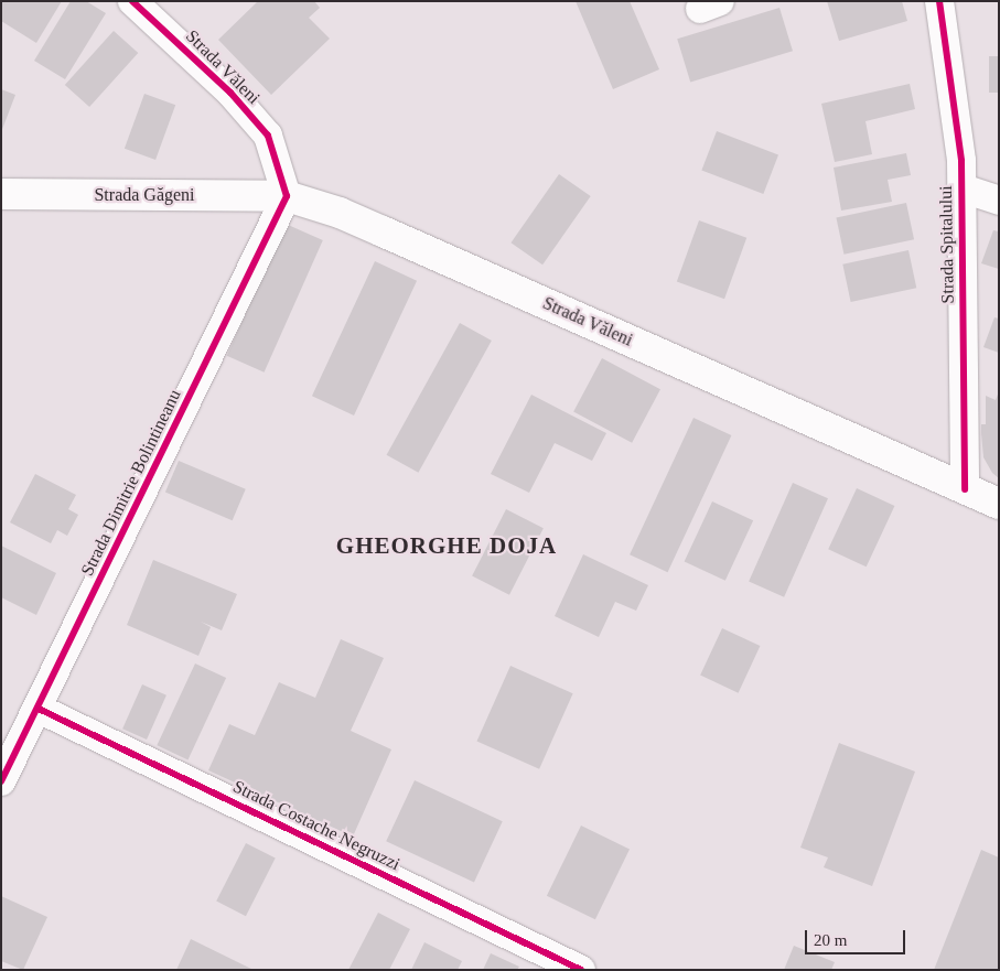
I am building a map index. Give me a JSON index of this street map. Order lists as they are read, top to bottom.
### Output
{
  "streets": {
    "main road": ["Strada Văleni", "Strada Găgeni"],
    "street": ["Strada Spitalului", "Strada Dimitrie Bolintineanu", "Strada Costache Negruzzi"]
  },
  "crossings": [
    ["Strada Văleni", "Strada Găgeni"],
    ["Strada Văleni", "Strada Spitalului"],
    ["Strada Văleni", "Strada Dimitrie Bolintineanu"],
    ["Strada Găgeni", "Strada Dimitrie Bolintineanu"],
    ["Strada Dimitrie Bolintineanu", "Strada Costache Negruzzi"]
  ],
  "districts": ["GHEORGHE DOJA"],
  "scale_bar": "20 m"
}
